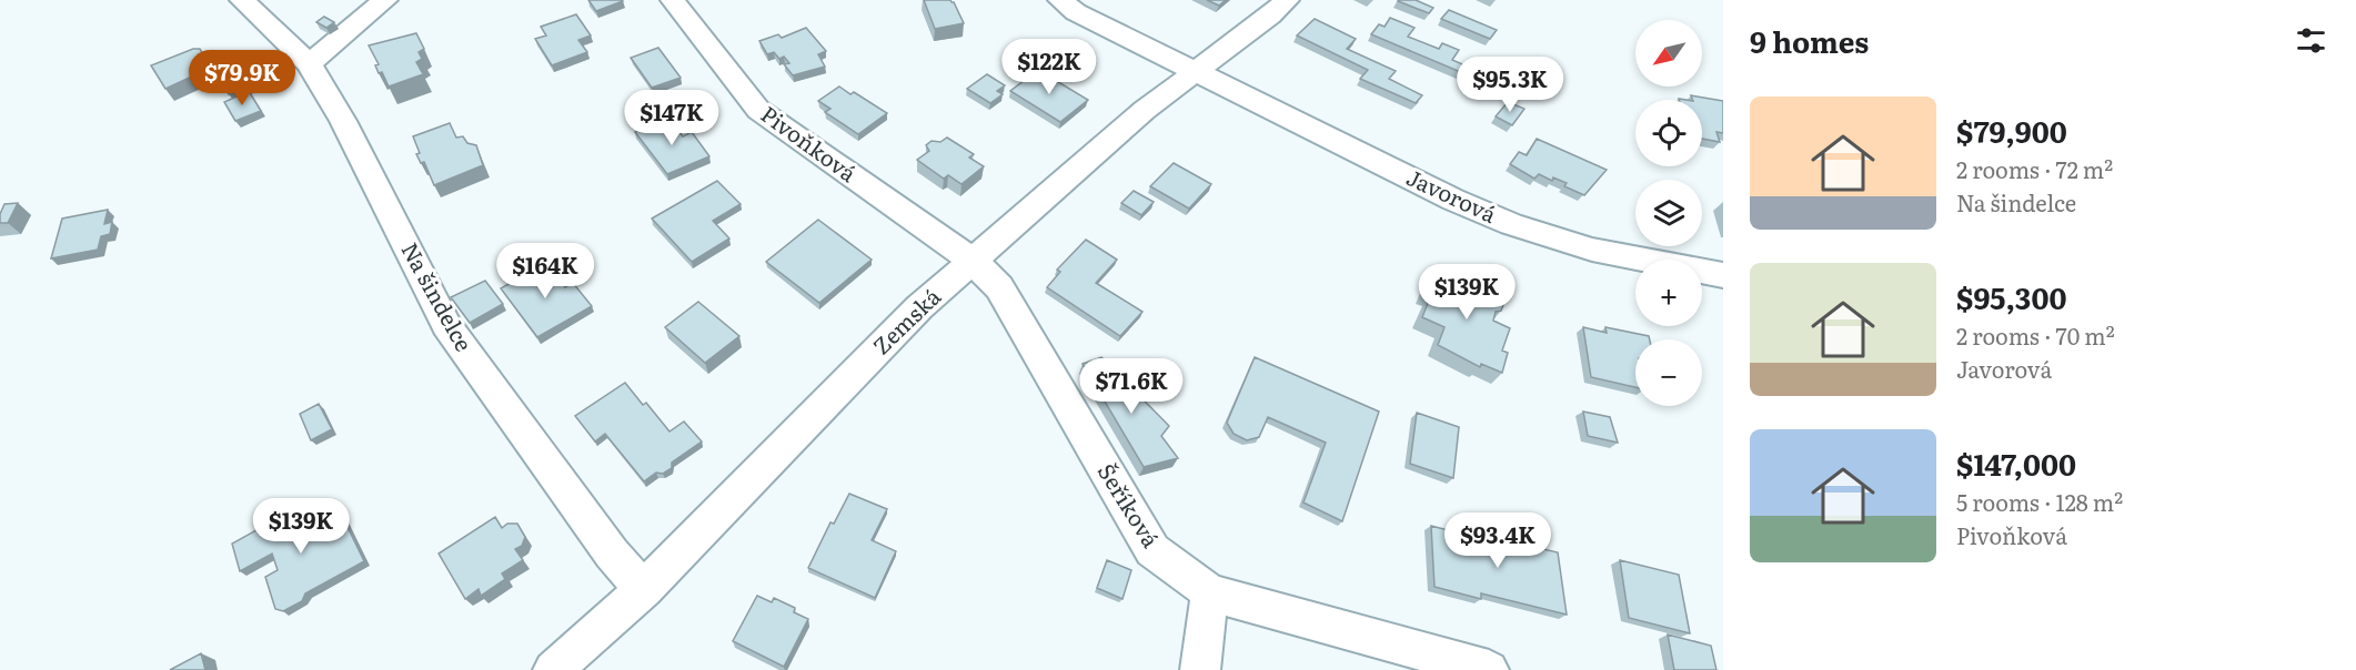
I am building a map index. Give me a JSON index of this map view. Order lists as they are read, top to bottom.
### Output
{
  "streets": {
    "street": [
      "Pivoňková",
      "Javorová",
      "Na šindelce",
      "Zemská",
      "Šeříková"
    ]
  },
  "crossings": [
    ["Pivoňková", "Zemská"],
    ["Pivoňková", "Šeříková"],
    ["Javorová", "Zemská"],
    ["Na šindelce", "Zemská"],
    ["Zemská", "Šeříková"]
  ],
  "north": "bottom left",
  "page": {
    "heading": "9 homes",
    "map_buttons": ["+", "−"],
    "price": [
      "$122K",
      "$79.9K",
      "$95.3K",
      "$147K",
      "$164K",
      "$139K",
      "$71.6K",
      "$139K",
      "$93.4K"
    ],
    "list": [
      {
        "name": "$79,900",
        "note": "2 rooms · 72 m² · Na šindelce"
      },
      {
        "name": "$95,300",
        "note": "2 rooms · 70 m² · Javorová"
      },
      {
        "name": "$147,000",
        "note": "5 rooms · 128 m² · Pivoňková"
      }
    ]
  }
}
